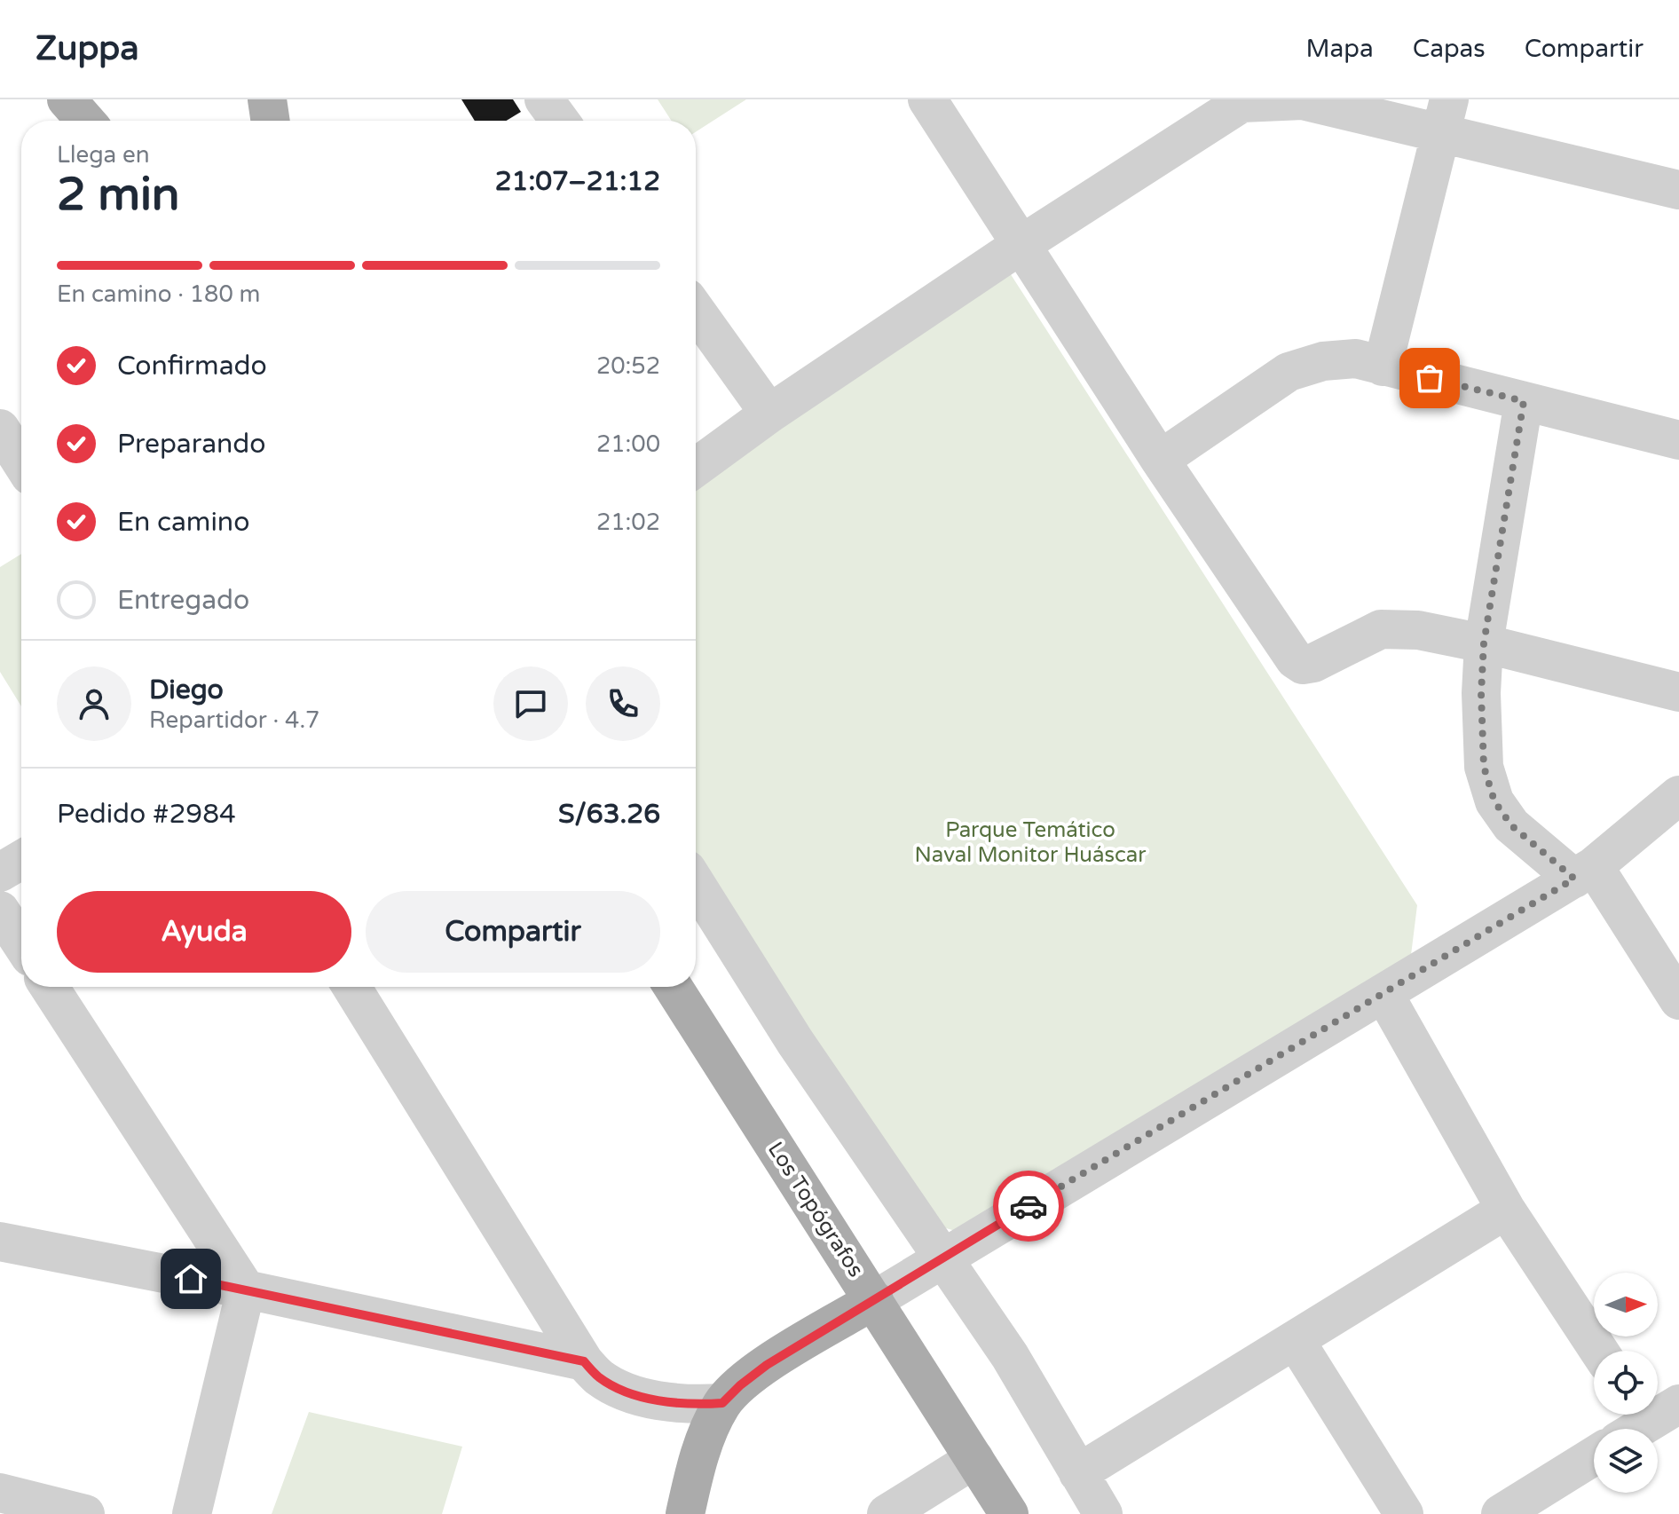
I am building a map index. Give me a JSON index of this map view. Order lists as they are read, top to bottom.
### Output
{
  "streets": {
    "main road": ["Los Topógrafos"]
  },
  "parks": ["Parque Temático Naval Monitor Huáscar"],
  "north": "right",
  "page": {
    "header": "Zuppa",
    "nav": ["Mapa", "Capas", "Compartir"],
    "heading": ["2 min", "Llega en", "21:07–21:12"],
    "panel": [
      "Diego",
      "Repartidor · 4.7",
      "Pedido #2984",
      "S/63.26"
    ],
    "bar": "En camino · 180 m",
    "list": [
      ["Confirmado", "20:52"],
      ["Preparando", "21:00"],
      ["En camino", "21:02"],
      "Entregado"
    ],
    "buttons": ["Ayuda", "Compartir"]
  }
}
